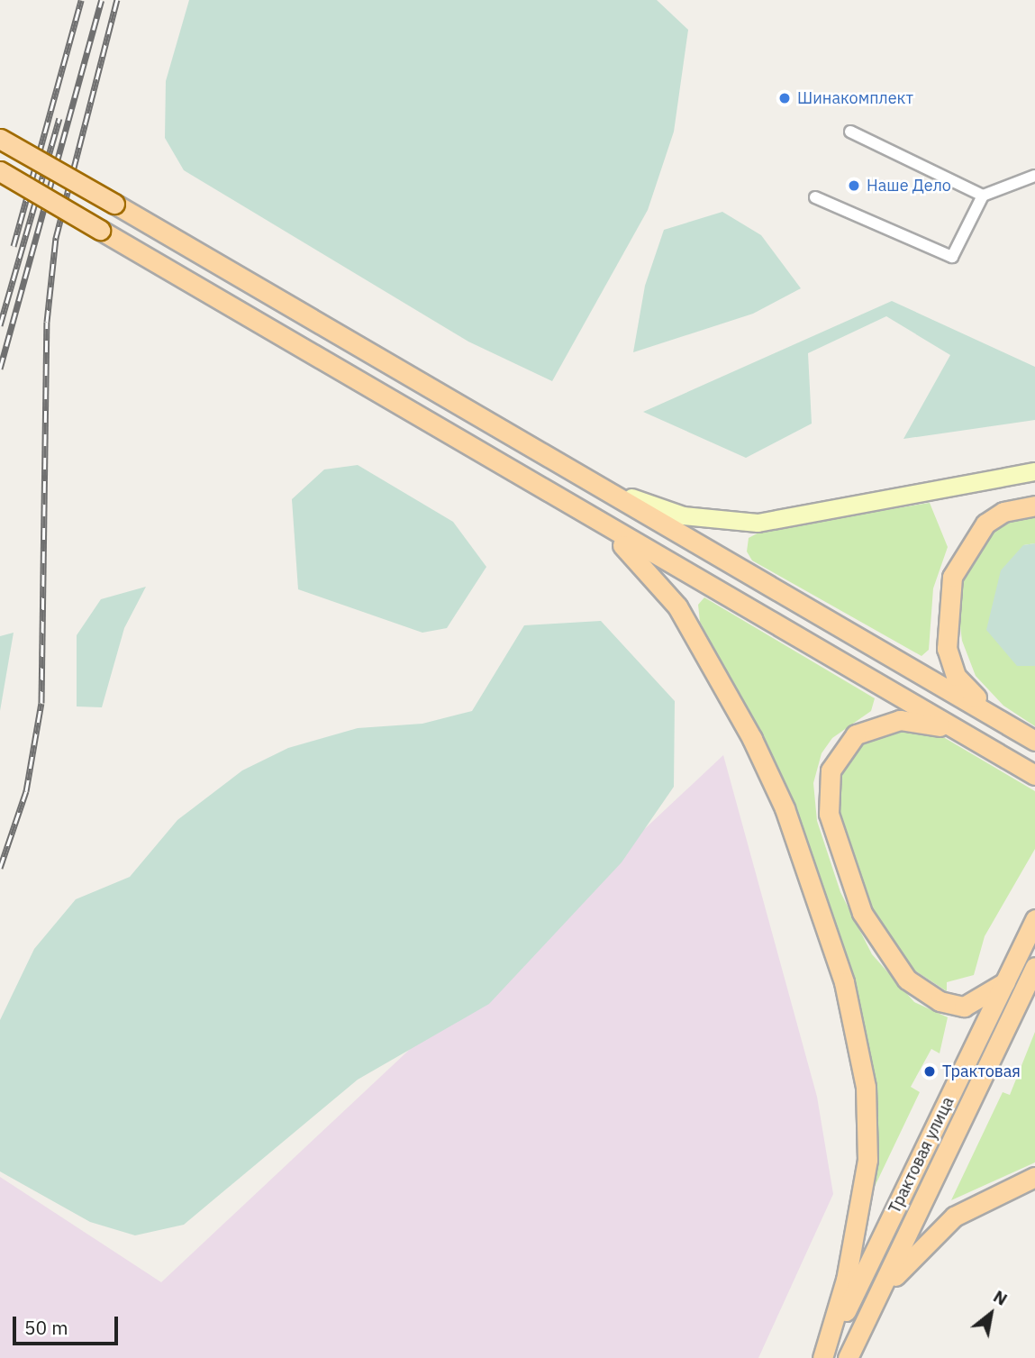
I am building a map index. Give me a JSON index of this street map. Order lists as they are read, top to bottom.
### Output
{
  "streets": {
    "main road": ["Трактовая улица"]
  },
  "places": ["Шинакомплект", "Наше Дело", "Трактовая"],
  "scale_bar": "50 m",
  "north": "top right"
}
